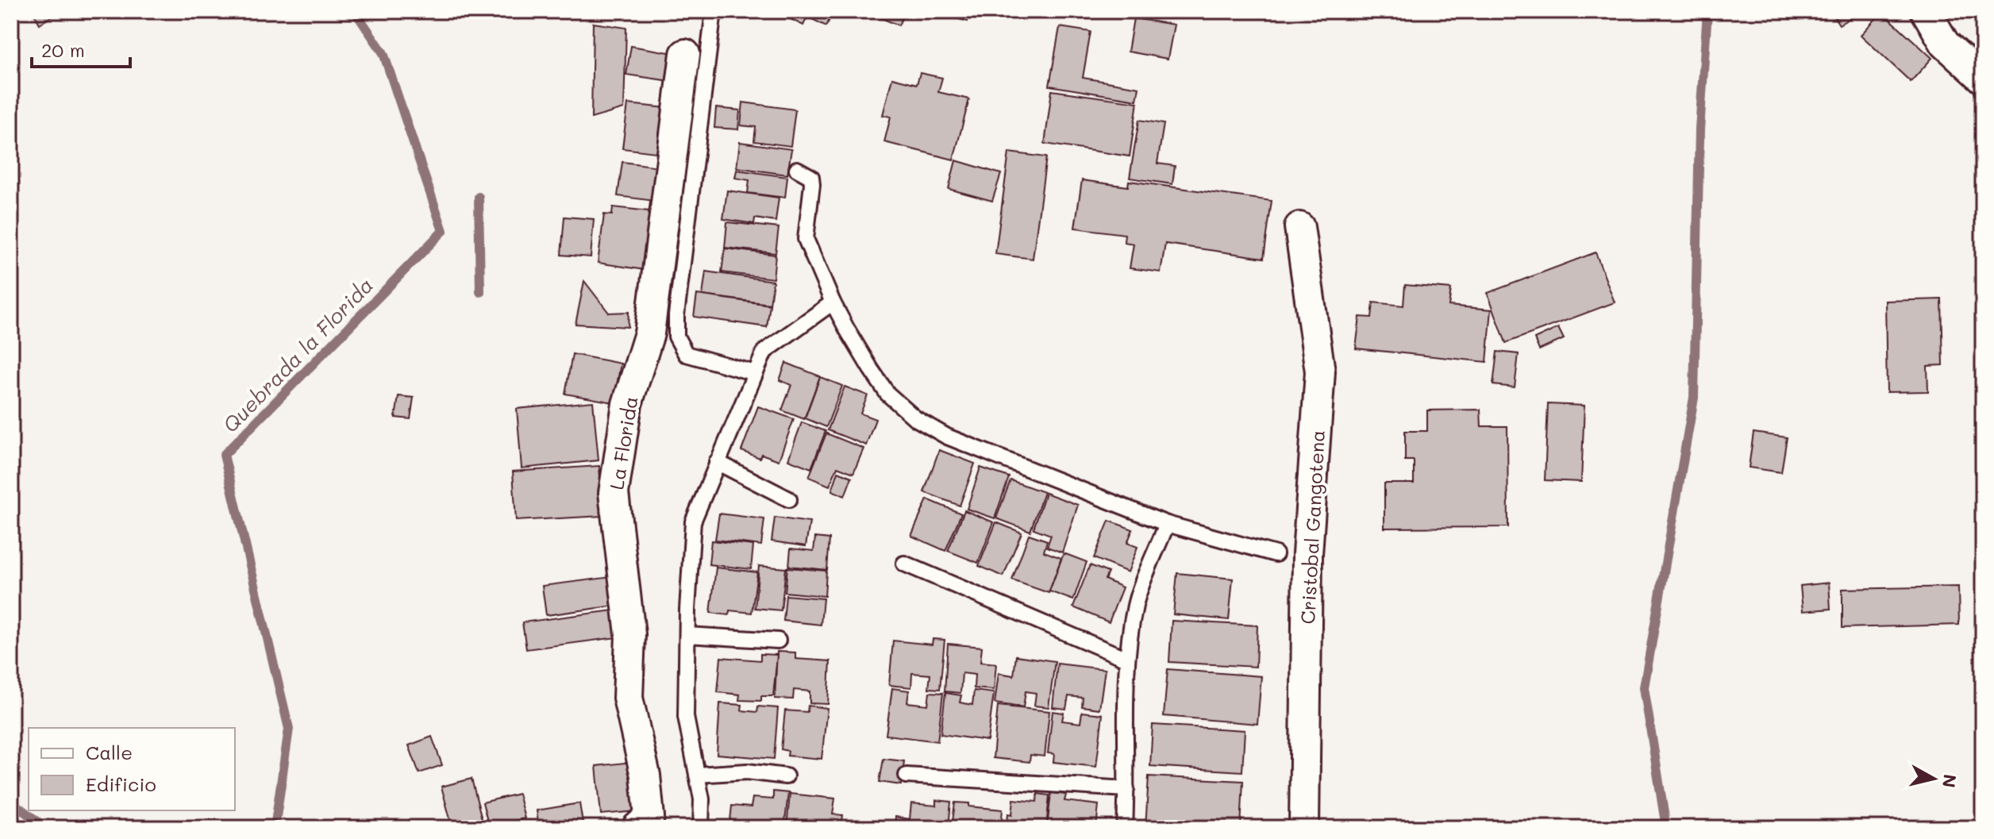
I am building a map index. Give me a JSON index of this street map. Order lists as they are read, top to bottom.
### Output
{
  "streets": {
    "street": ["La Florida", "Cristobal Gangotena"]
  },
  "water": ["Quebrada la Florida"],
  "legend": ["Calle", "Edificio"],
  "scale_bar": "20 m",
  "north": "right"
}
